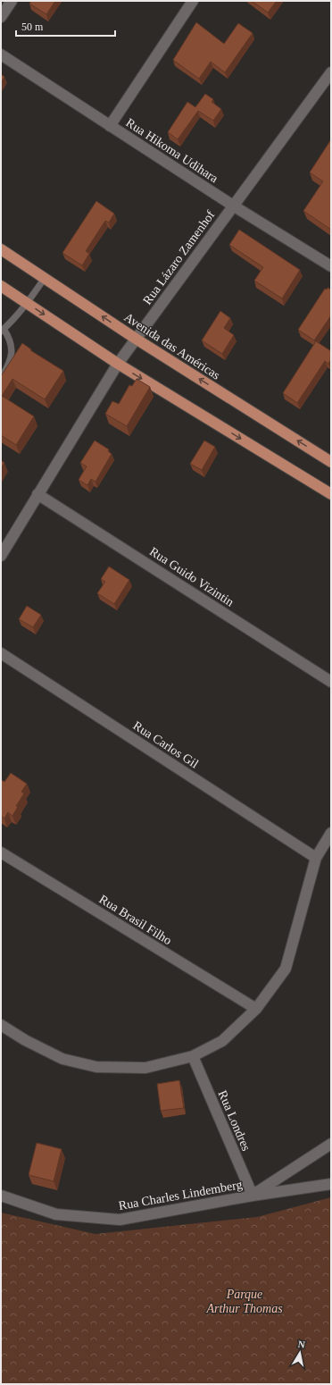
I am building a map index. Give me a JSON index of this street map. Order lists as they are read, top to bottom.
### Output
{
  "streets": {
    "main road": ["Avenida das Américas"],
    "street": [
      "Rua Hikoma Udihara",
      "Rua Lázaro Zamenhof",
      "Rua Guido Vizintin",
      "Rua Carlos Gil",
      "Rua Brasil Filho",
      "Rua Londres",
      "Rua Charles Lindemberg"
    ]
  },
  "crossings": [
    ["Rua Hikoma Udihara", "Rua Lázaro Zamenhof"],
    ["Rua Lázaro Zamenhof", "Avenida das Américas"],
    ["Rua Lázaro Zamenhof", "Rua Guido Vizintin"],
    ["Rua Londres", "Rua Charles Lindemberg"]
  ],
  "parks": ["Parque Arthur Thomas"],
  "scale_bar": "50 m",
  "north": "top"
}
